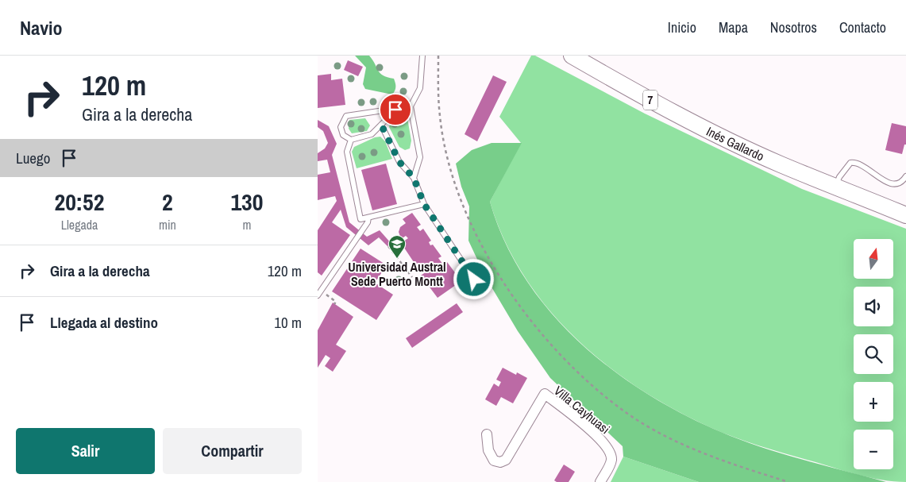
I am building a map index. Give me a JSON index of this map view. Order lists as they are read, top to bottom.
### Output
{
  "streets": {
    "highway": ["7", "Inés Gallardo"],
    "street": ["Villa Cayhuasi"]
  },
  "places": {
    "school or university": ["Universidad Austral Sede Puerto Montt"]
  },
  "north": "top",
  "page": {
    "header": "Navio",
    "nav": [
      "Inicio",
      "Mapa",
      "Nosotros",
      "Contacto"
    ],
    "turn": ["120 m", "Gira a la derecha"],
    "then": "Luego",
    "eta": [
      "20:52",
      "Llegada",
      "2",
      "min",
      "130",
      "m"
    ],
    "map_buttons": ["+", "−"],
    "list": [
      {
        "name": "Gira a la derecha",
        "value": "120 m"
      },
      {
        "name": "Llegada al destino",
        "value": "10 m"
      }
    ],
    "buttons": ["Salir", "Compartir"]
  }
}
